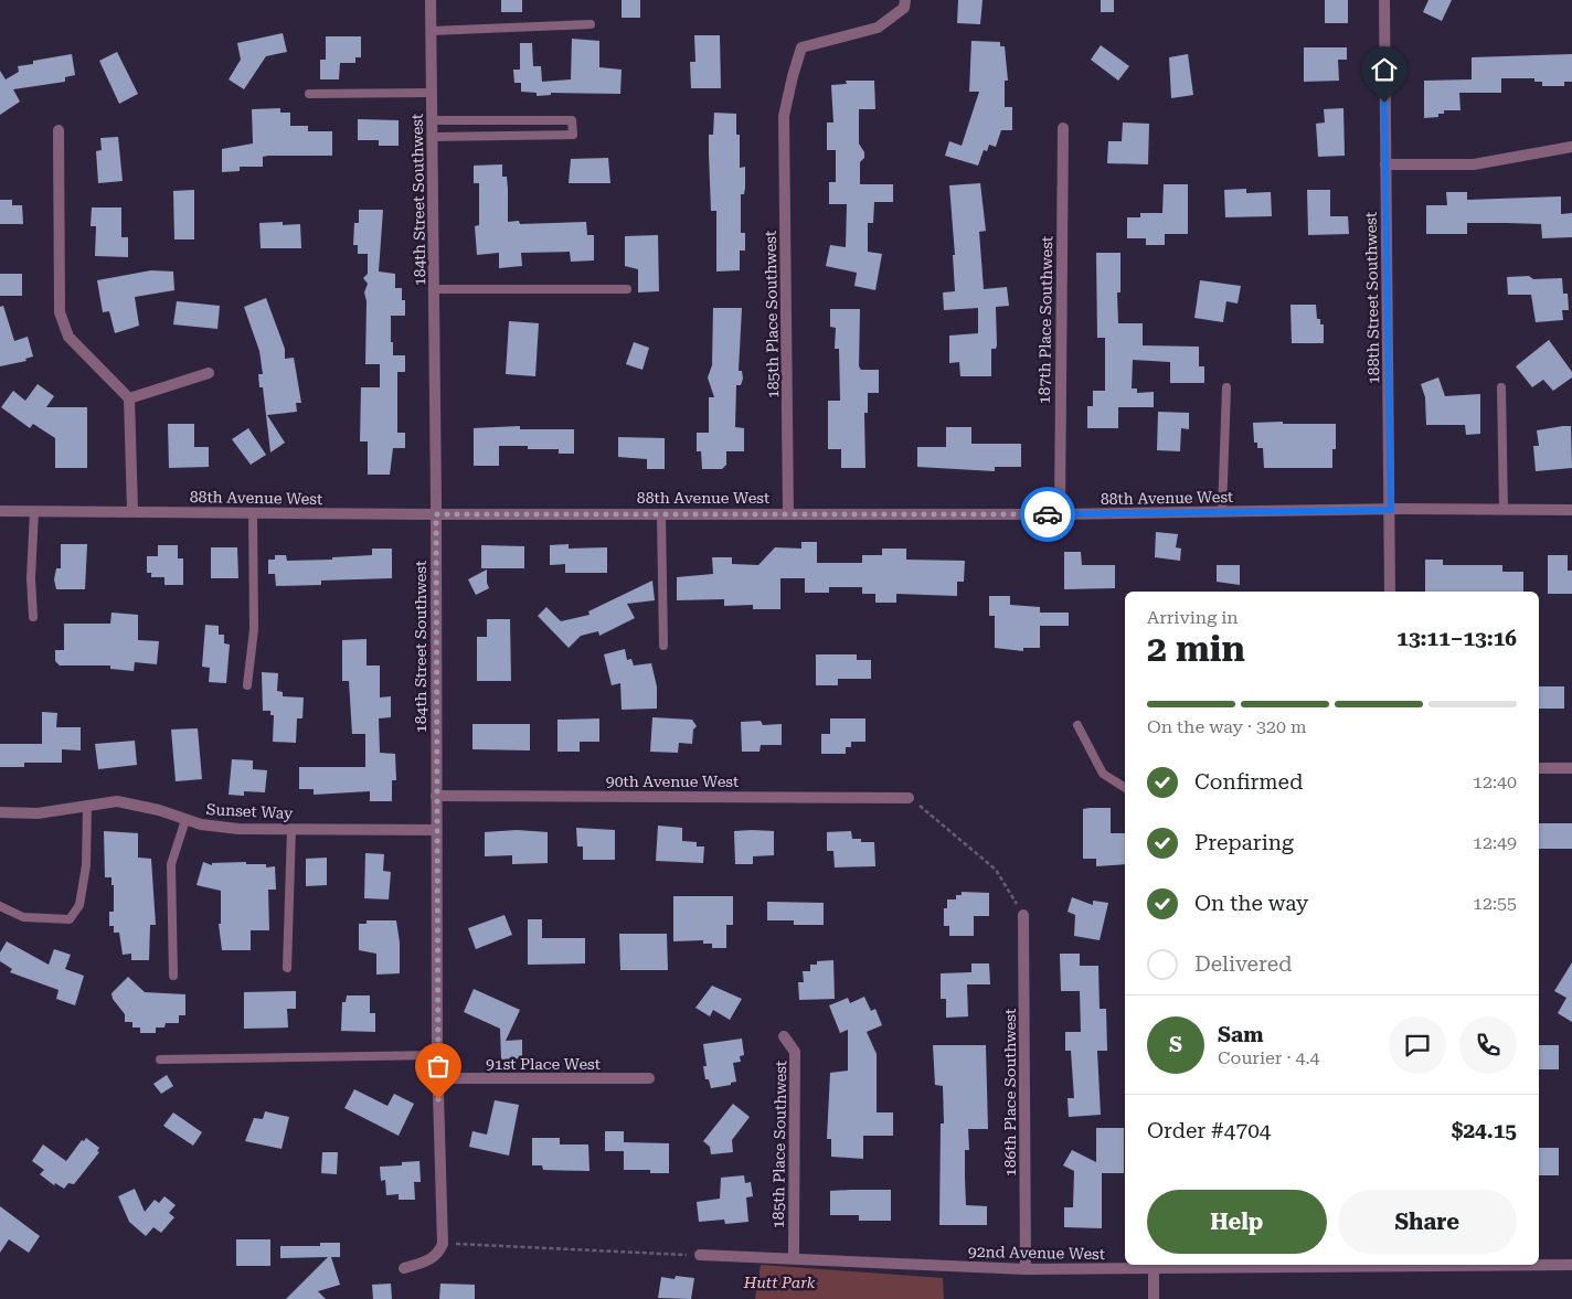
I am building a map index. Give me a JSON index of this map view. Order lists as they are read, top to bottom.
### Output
{
  "streets": {
    "street": [
      "184th Street Southwest",
      "188th Street Southwest",
      "185th Place Southwest",
      "187th Place Southwest",
      "88th Avenue West",
      "90th Avenue West",
      "Sunset Way",
      "91st Place West",
      "186th Place Southwest",
      "92nd Avenue West"
    ]
  },
  "crossings": [
    ["184th Street Southwest", "88th Avenue West"],
    ["184th Street Southwest", "90th Avenue West"],
    ["184th Street Southwest", "Sunset Way"],
    ["184th Street Southwest", "91st Place West"],
    ["188th Street Southwest", "88th Avenue West"],
    ["185th Place Southwest", "88th Avenue West"],
    ["185th Place Southwest", "92nd Avenue West"],
    ["187th Place Southwest", "88th Avenue West"],
    ["186th Place Southwest", "92nd Avenue West"]
  ],
  "parks": ["Hutt Park"],
  "page": {
    "heading": ["2 min", "Arriving in", "13:11–13:16"],
    "panel": [
      "Sam",
      "Courier · 4.4",
      "Order #4704",
      "$24.15"
    ],
    "bar": "On the way · 320 m",
    "list": [
      ["Confirmed", "12:40"],
      ["Preparing", "12:49"],
      ["On the way", "12:55"],
      "Delivered"
    ],
    "round": "S",
    "buttons": ["Help", "Share"]
  }
}
